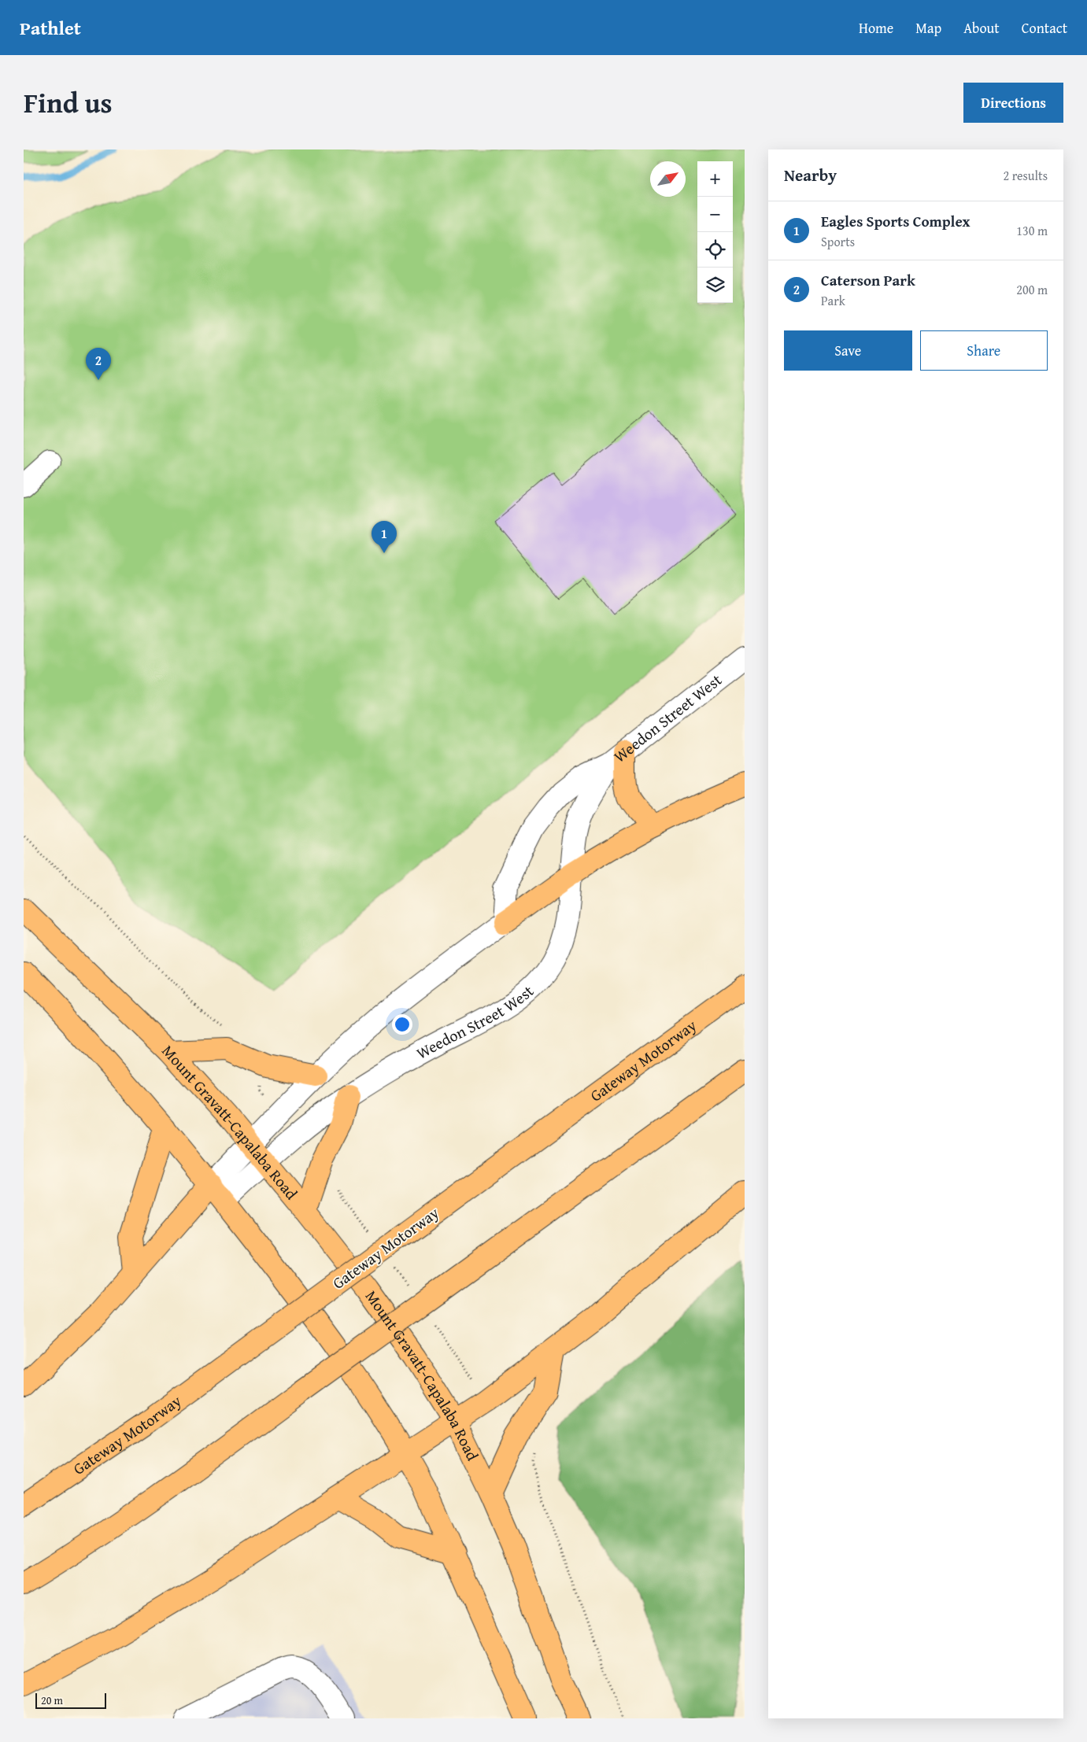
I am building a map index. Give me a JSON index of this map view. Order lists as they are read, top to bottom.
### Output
{
  "streets": {
    "highway": ["Gateway Motorway", "Mount Gravatt-Capalaba Road"],
    "street": ["Weedon Street West"]
  },
  "crossings": [
    ["Weedon Street West", "Mount Gravatt-Capalaba Road"]
  ],
  "scale_bar": "20 m",
  "north": "top right",
  "page": {
    "header": "Pathlet",
    "nav": [
      "Home",
      "Map",
      "About",
      "Contact"
    ],
    "title": "Find us",
    "buttons": [
      "Directions",
      ["Save", "Share"]
    ],
    "heading": ["Nearby", "2 results"],
    "map_buttons": ["+", "−"],
    "list": [
      {
        "mark": "1",
        "name": "Eagles Sports Complex",
        "note": "Sports",
        "value": "130 m"
      },
      {
        "mark": "2",
        "name": "Caterson Park",
        "note": "Park",
        "value": "200 m"
      }
    ],
    "pins": ["2", "1"],
    "scale": "20 m"
  }
}
